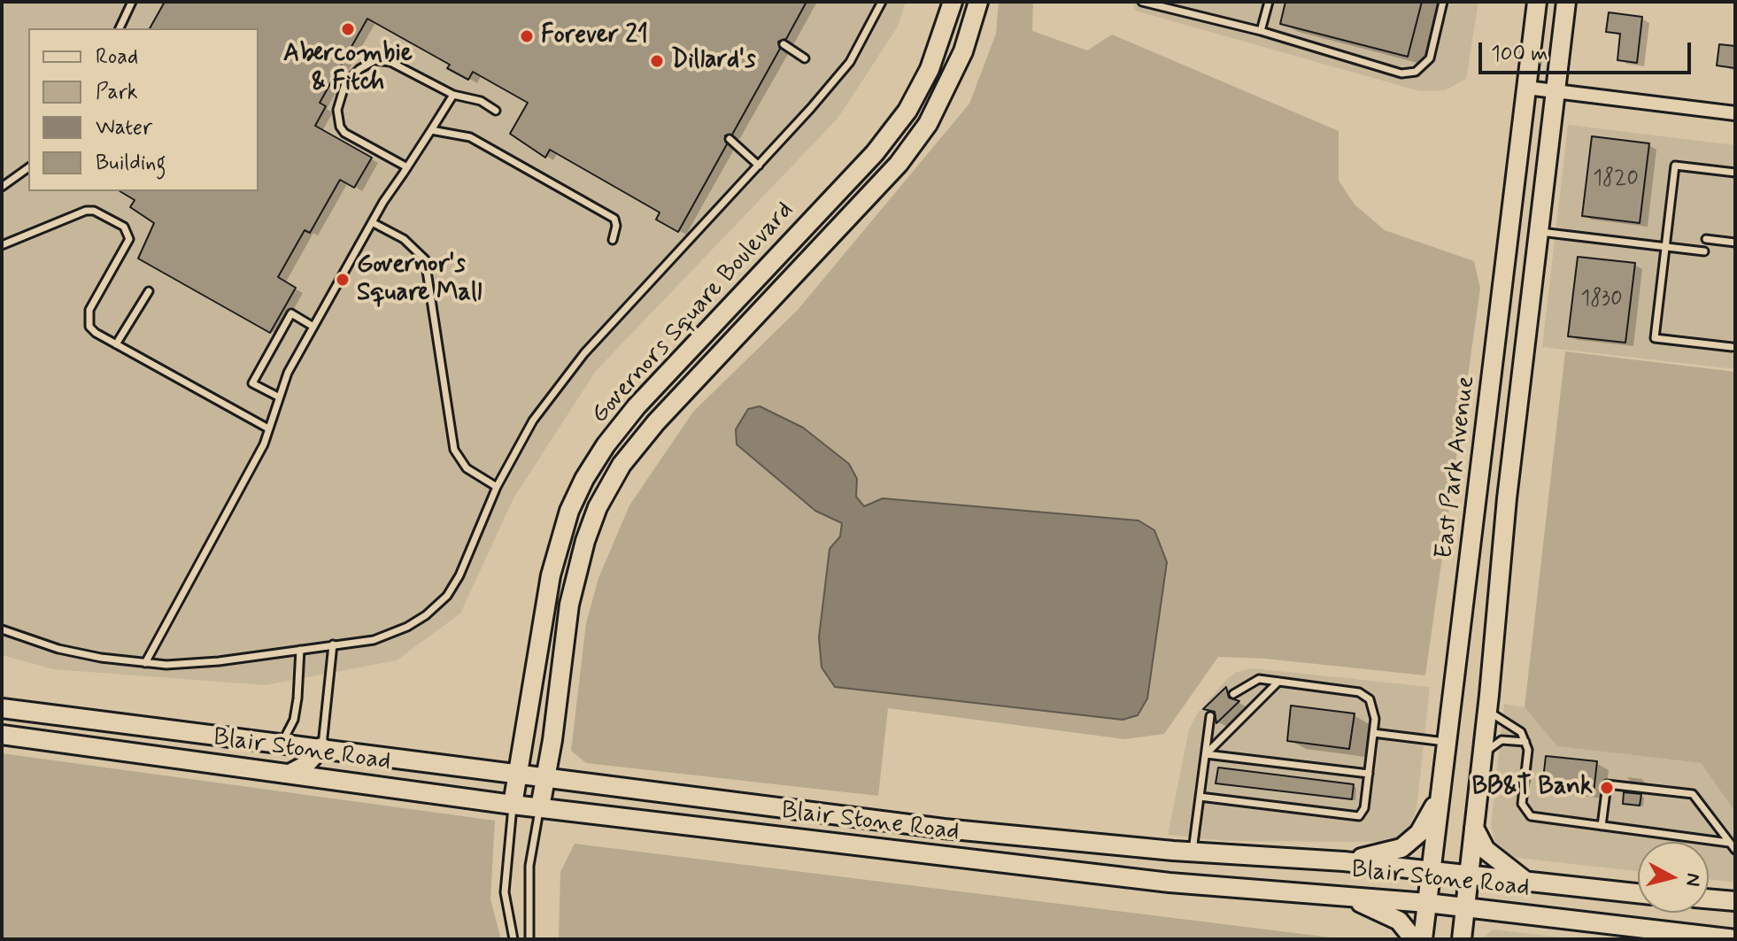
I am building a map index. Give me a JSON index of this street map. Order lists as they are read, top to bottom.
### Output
{
  "streets": {
    "main road": ["Governors Square Boulevard", "East Park Avenue", "Blair Stone Road"]
  },
  "crossings": [
    ["Governors Square Boulevard", "Blair Stone Road"],
    ["East Park Avenue", "Blair Stone Road"]
  ],
  "places": [
    "Abercombie & Fitch",
    "Forever 21",
    "Dillard's",
    "Governor's Square Mall",
    "BB&T Bank"
  ],
  "house_numbers": ["1820", "1830"],
  "legend": [
    "Road",
    "Park",
    "Water",
    "Building"
  ],
  "scale_bar": "100 m",
  "north": "right"
}
